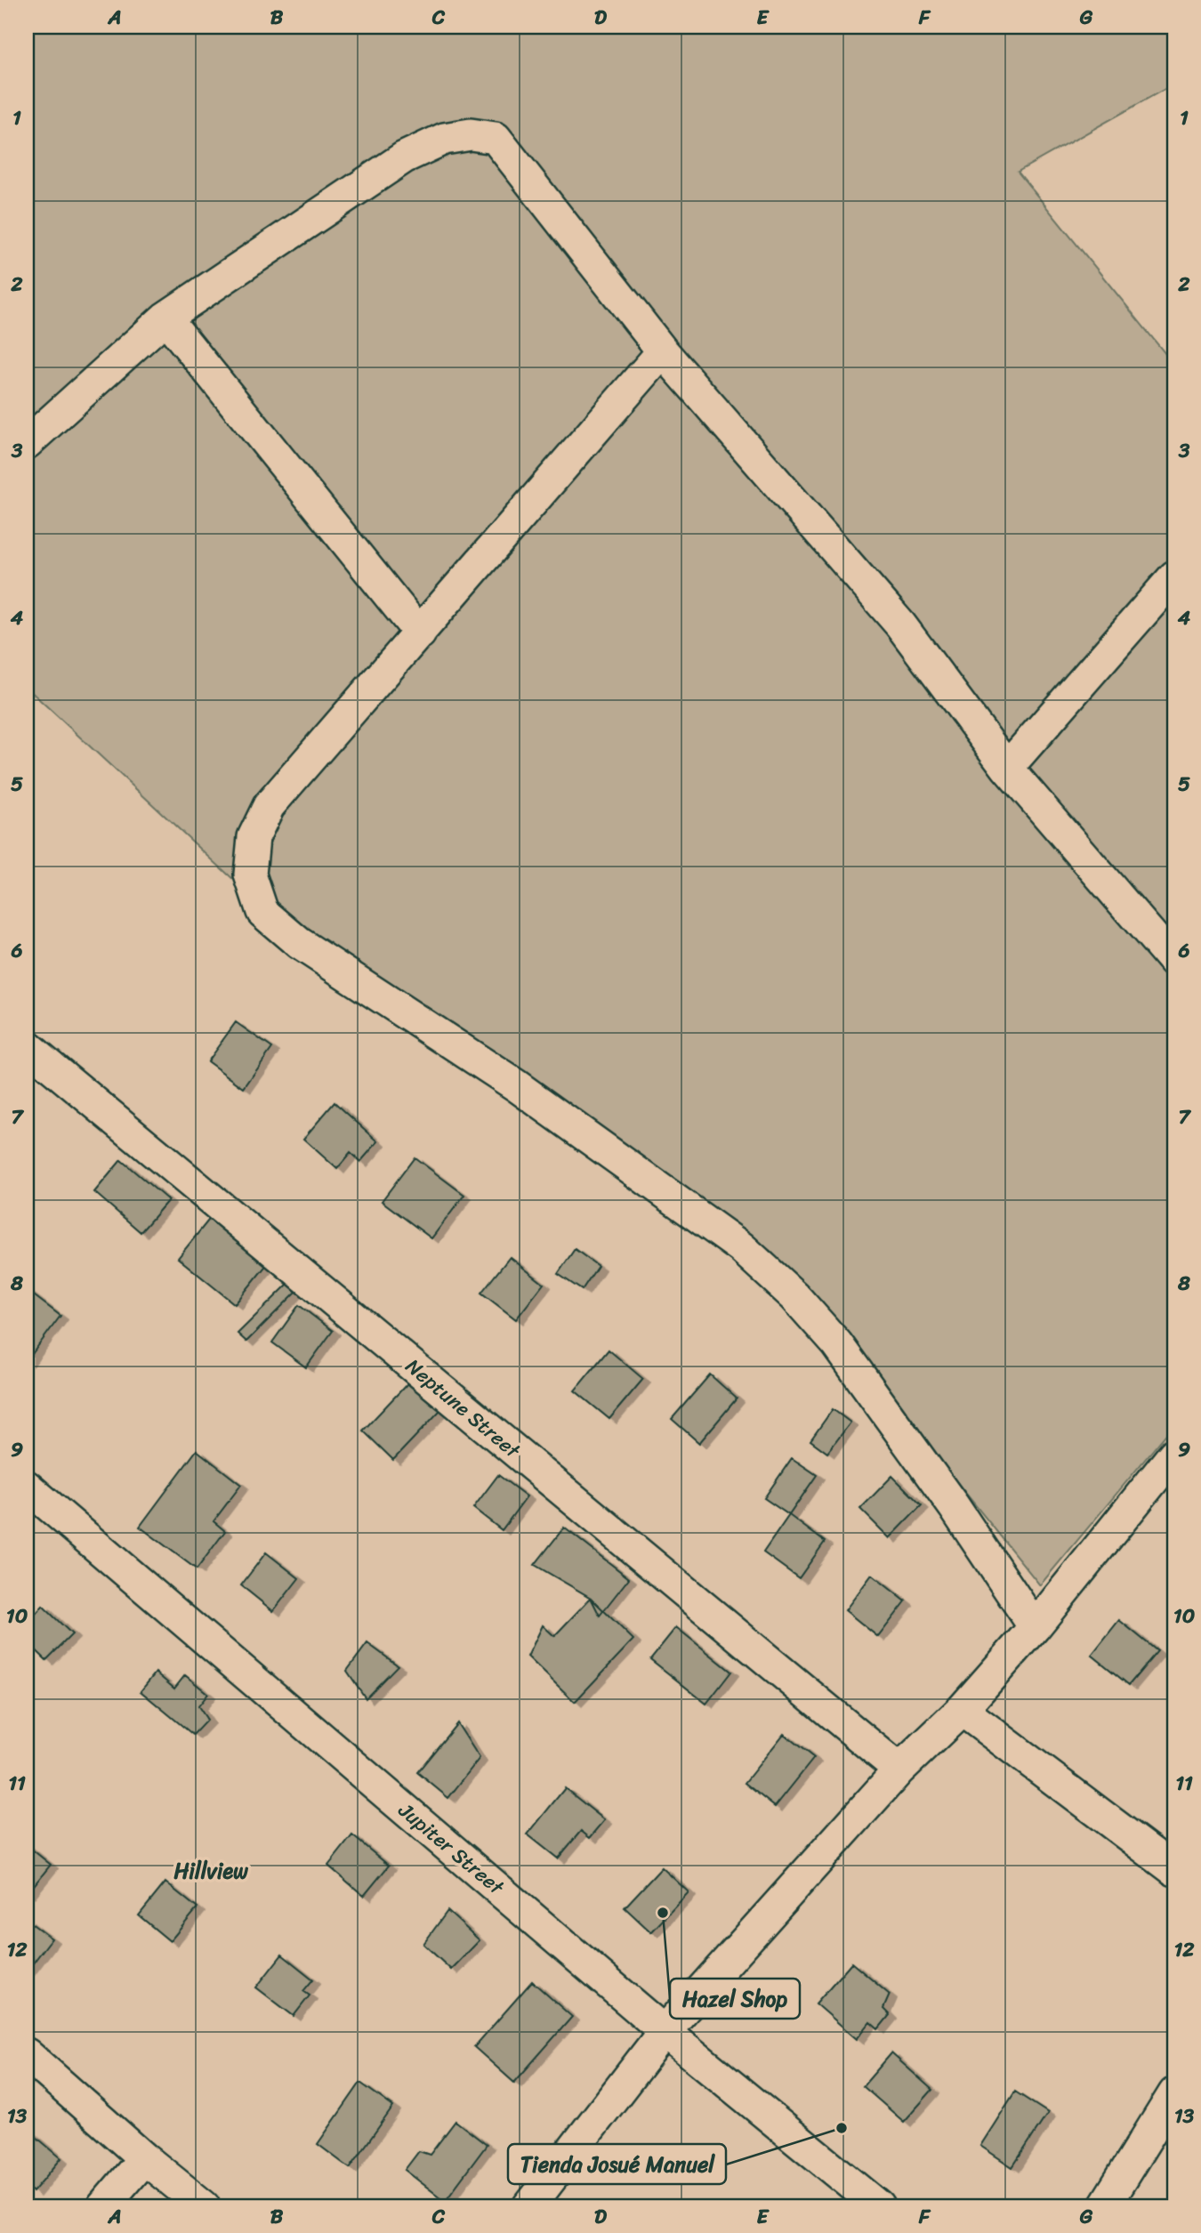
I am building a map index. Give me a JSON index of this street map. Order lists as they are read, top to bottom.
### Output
{
  "streets": {
    "street": ["Neptune Street", "Jupiter Street"]
  },
  "districts": ["Hillview"],
  "places": ["Hazel Shop", "Tienda Josué Manuel"],
  "grid": {
    "columns": [
      "A",
      "B",
      "C",
      "D",
      "E",
      "F",
      "G"
    ],
    "rows": [
      "1",
      "2",
      "3",
      "4",
      "5",
      "6",
      "7",
      "8",
      "9",
      "10",
      "11",
      "12",
      "13"
    ]
  }
}
